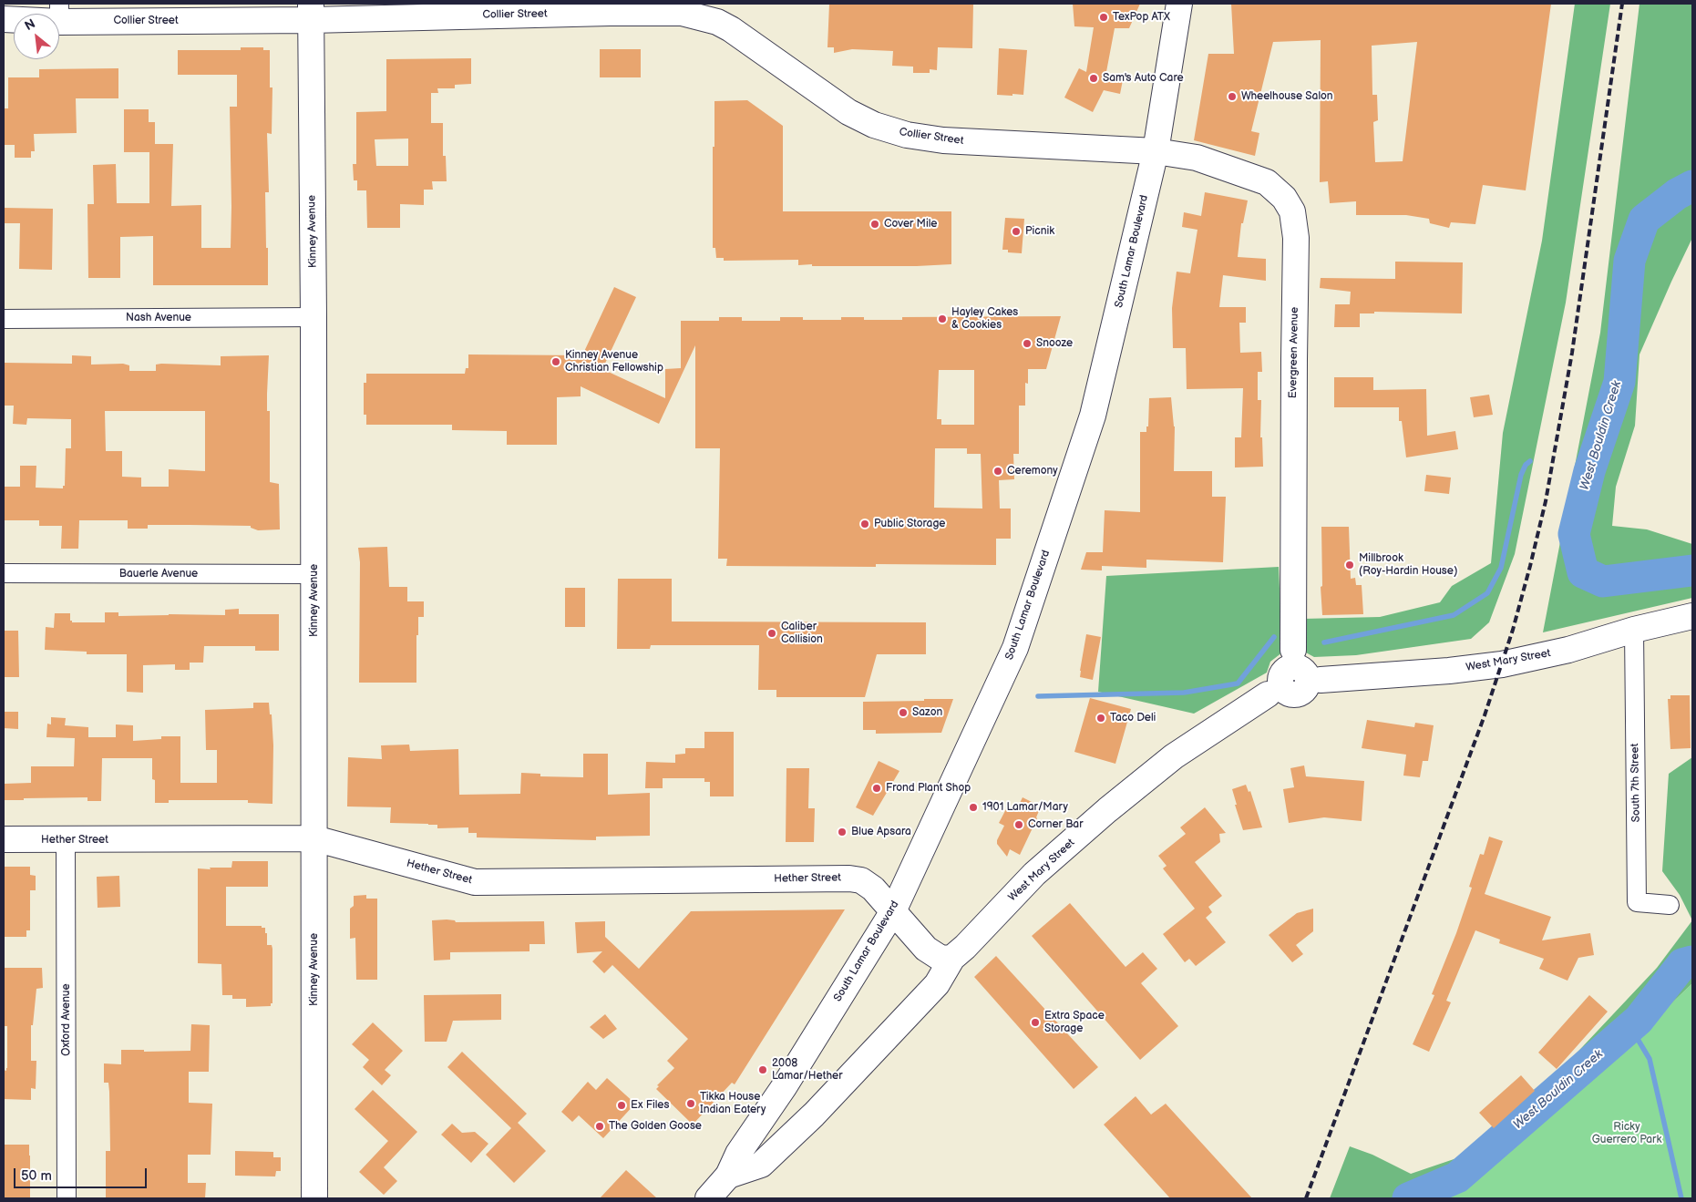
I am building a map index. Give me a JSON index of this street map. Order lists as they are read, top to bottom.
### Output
{
  "streets": {
    "street": [
      "Collier Street",
      "Kinney Avenue",
      "South Lamar Boulevard",
      "Nash Avenue",
      "Evergreen Avenue",
      "Bauerle Avenue",
      "West Mary Street",
      "South 7th Street",
      "Hether Street",
      "Oxford Avenue"
    ]
  },
  "crossings": [
    ["Collier Street", "Kinney Avenue"],
    ["Collier Street", "South Lamar Boulevard"],
    ["Collier Street", "Evergreen Avenue"],
    ["Kinney Avenue", "Nash Avenue"],
    ["Kinney Avenue", "Bauerle Avenue"],
    ["Kinney Avenue", "Hether Street"],
    ["South Lamar Boulevard", "Evergreen Avenue"],
    ["South Lamar Boulevard", "West Mary Street"],
    ["South Lamar Boulevard", "Hether Street"],
    ["Evergreen Avenue", "West Mary Street"],
    ["West Mary Street", "South 7th Street"],
    ["Hether Street", "Oxford Avenue"]
  ],
  "water": ["West Bouldin Creek"],
  "parks": ["Ricky Guerrero Park"],
  "places": [
    "TexPop ATX",
    "Sam's Auto Care",
    "Wheelhouse Salon",
    "Cover Mile",
    "Picnik",
    "Hayley Cakes & Cookies",
    "Snooze",
    "Kinney Avenue Christian Fellowship",
    "Ceremony",
    "Public Storage",
    "Millbrook (Roy-Hardin House)",
    "Caliber Collision",
    "Sazon",
    "Taco Deli",
    "Frond Plant Shop",
    "1901 Lamar/Mary",
    "Corner Bar",
    "Blue Apsara",
    "Extra Space Storage",
    "2008 Lamar/Hether",
    "Tikka House Indian Eatery",
    "Ex Files",
    "The Golden Goose"
  ],
  "scale_bar": "50 m",
  "north": "top left"
}
